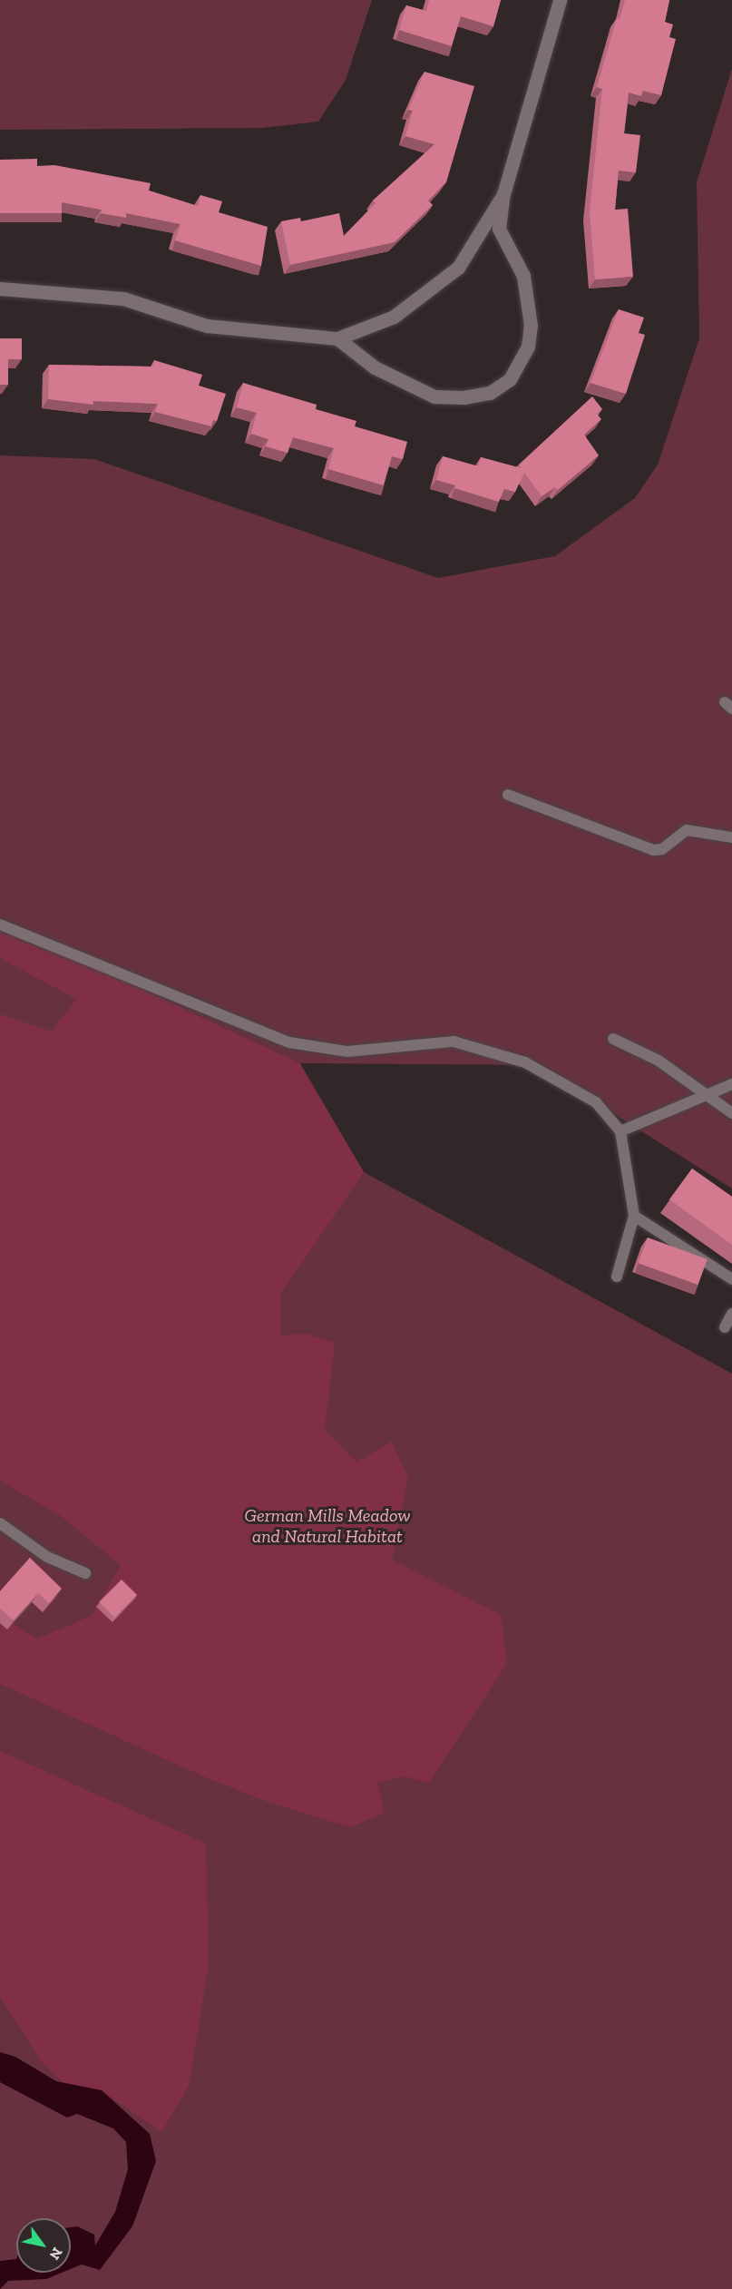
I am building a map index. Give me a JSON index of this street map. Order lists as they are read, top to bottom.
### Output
{
  "parks": ["German Mills Meadow and Natural Habitat"],
  "north": "bottom right"
}
